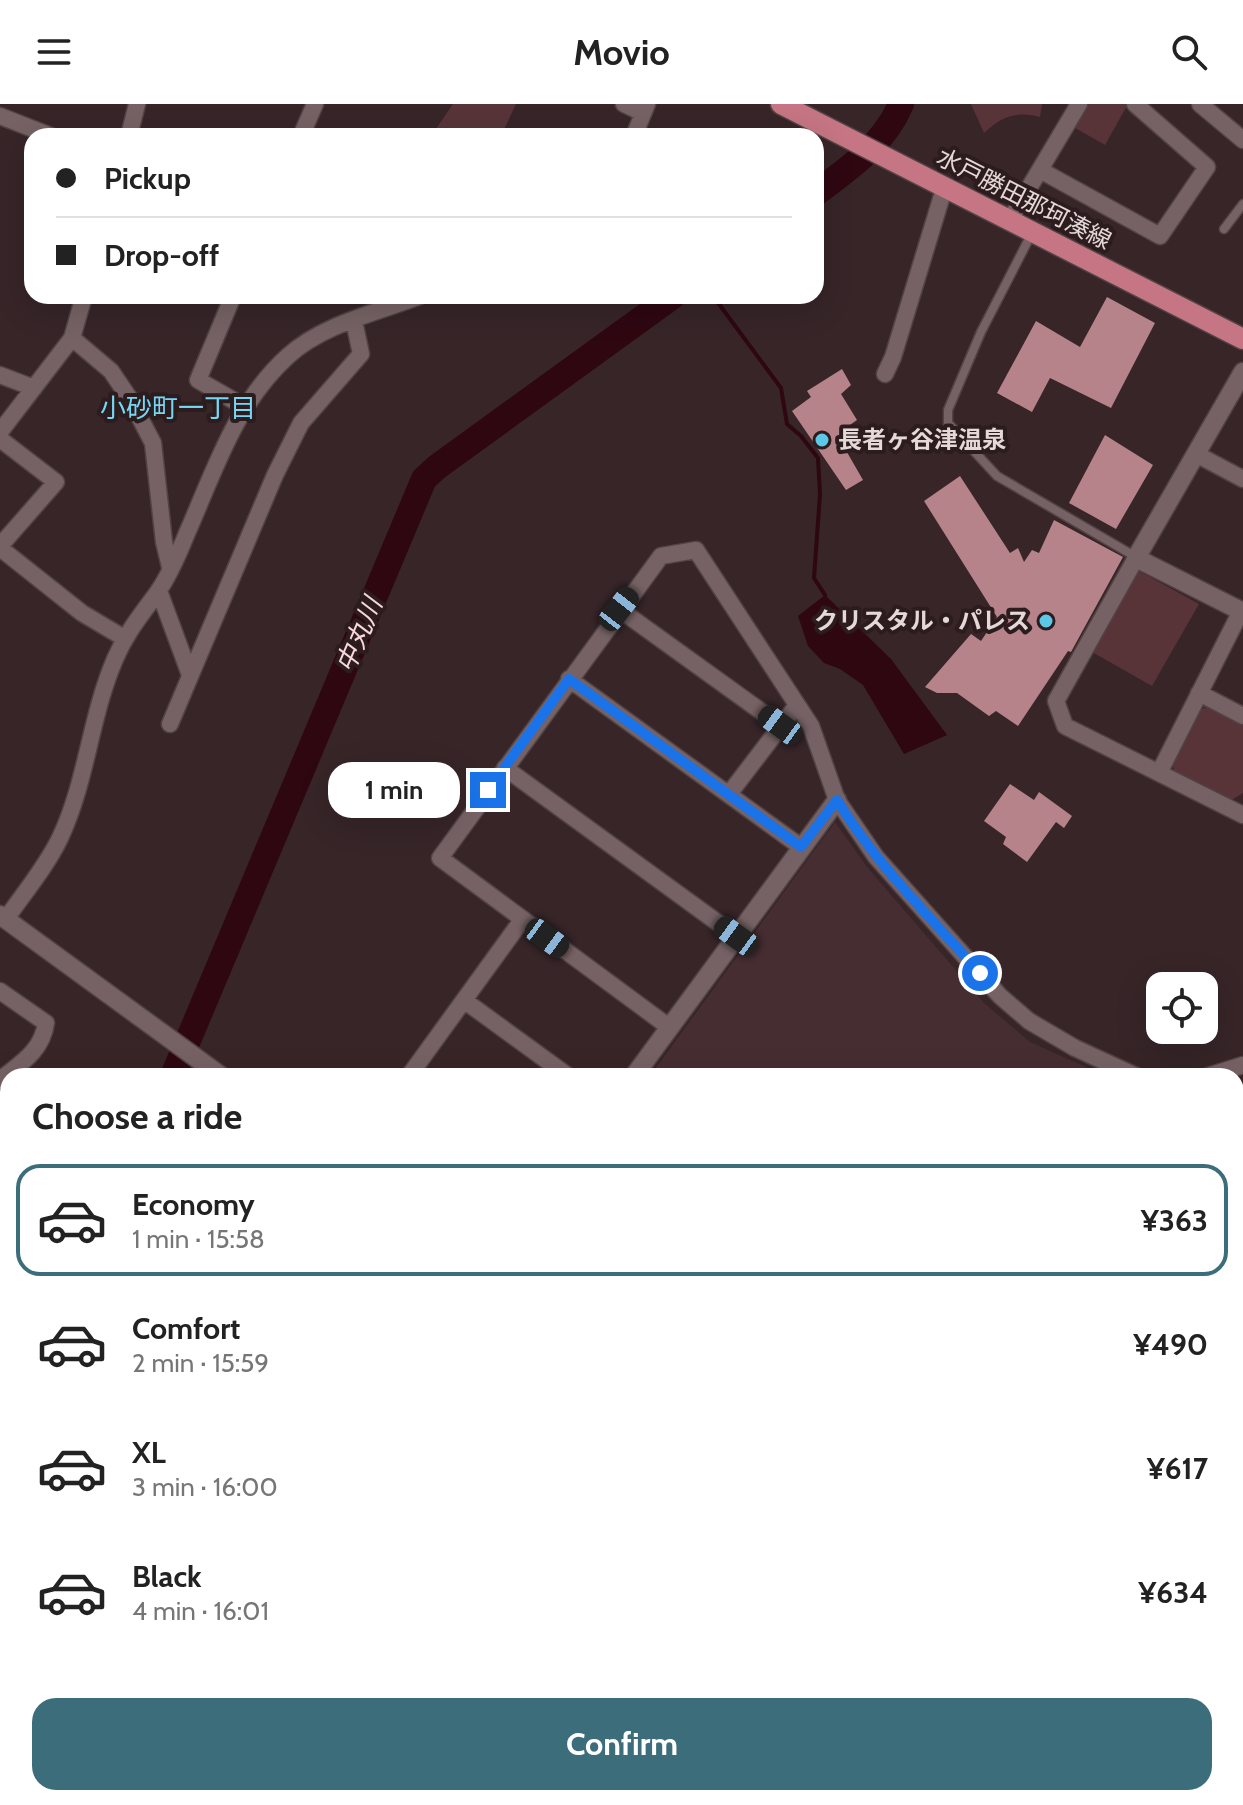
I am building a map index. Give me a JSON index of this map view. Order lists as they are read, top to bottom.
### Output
{
  "streets": {
    "main road": ["水戸勝田那珂湊線"]
  },
  "districts": ["小砂町一丁目"],
  "water": ["中丸川"],
  "places": ["長者ヶ谷津温泉", "クリスタル・パレス"],
  "page": {
    "header": "Movio",
    "banner": ["Pickup", "Drop-off"],
    "bubble": "1 min",
    "heading": "Choose a ride",
    "list": [
      {
        "name": "Economy",
        "note": "1 min · 15:58",
        "value": "¥363"
      },
      {
        "name": "Comfort",
        "note": "2 min · 15:59",
        "value": "¥490"
      },
      {
        "name": "XL",
        "note": "3 min · 16:00",
        "value": "¥617"
      },
      {
        "name": "Black",
        "note": "4 min · 16:01",
        "value": "¥634"
      }
    ],
    "buttons": "Confirm"
  }
}
